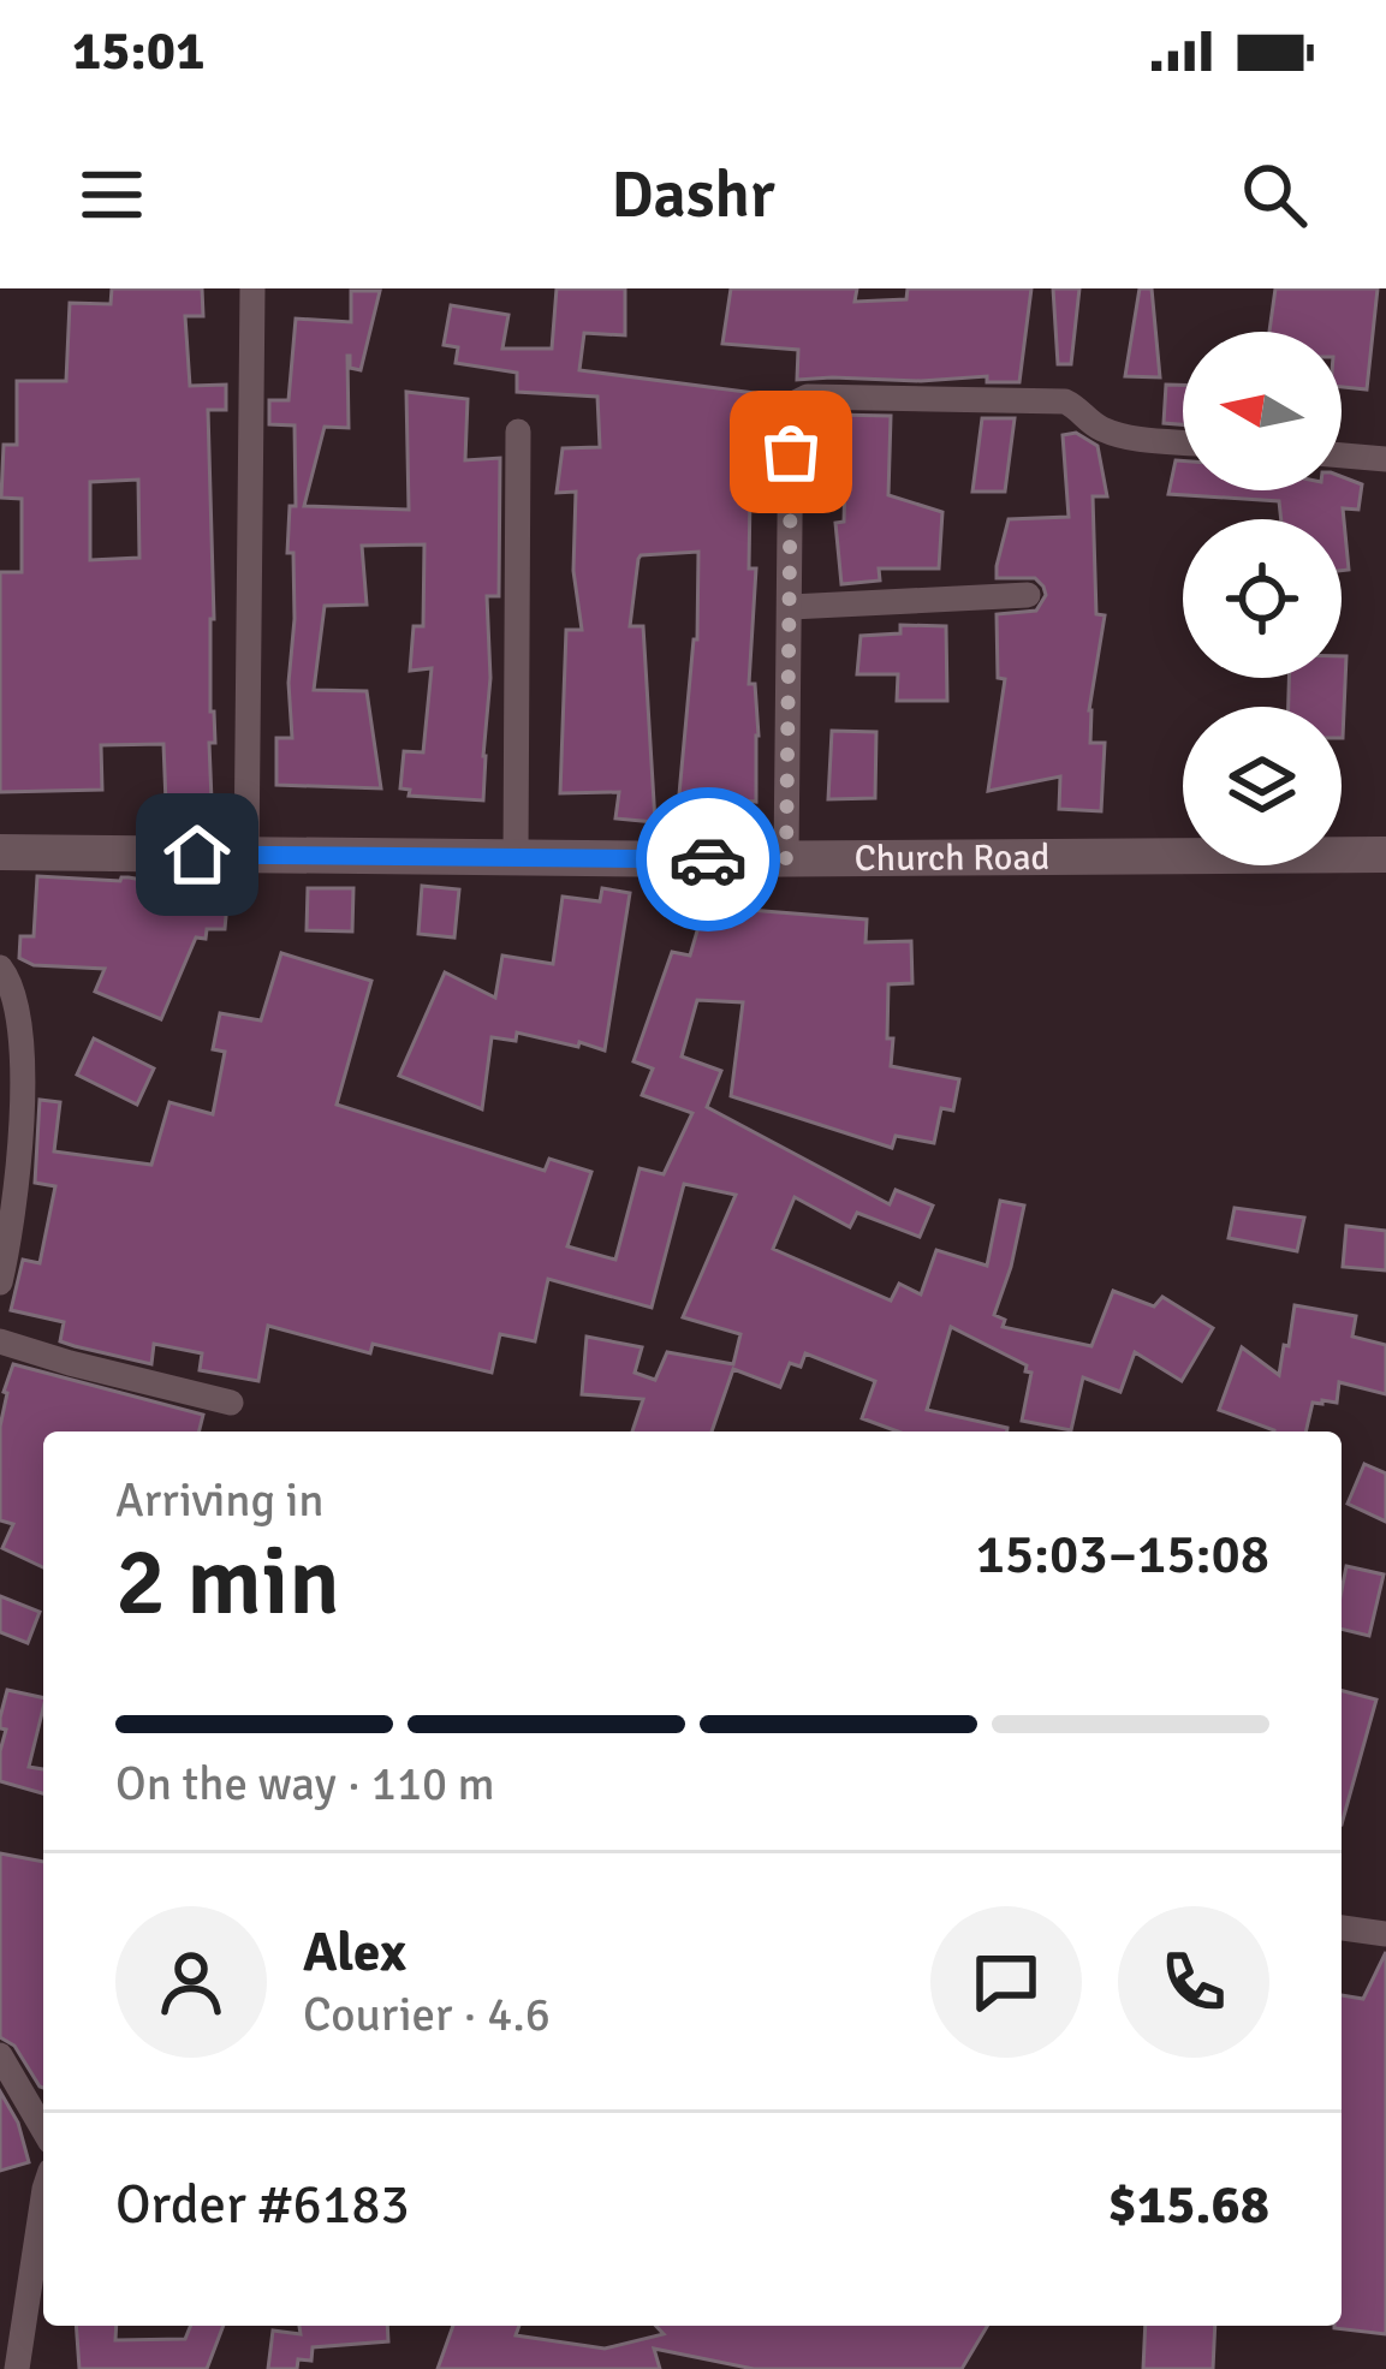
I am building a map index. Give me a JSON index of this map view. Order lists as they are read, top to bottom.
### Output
{
  "streets": {
    "street": ["Church Road"]
  },
  "north": "left",
  "page": {
    "status": "15:01",
    "header": "Dashr",
    "heading": ["2 min", "Arriving in", "15:03–15:08"],
    "panel": [
      "Alex",
      "Courier · 4.6",
      "Order #6183",
      "$15.68"
    ],
    "bar": "On the way · 110 m"
  }
}
